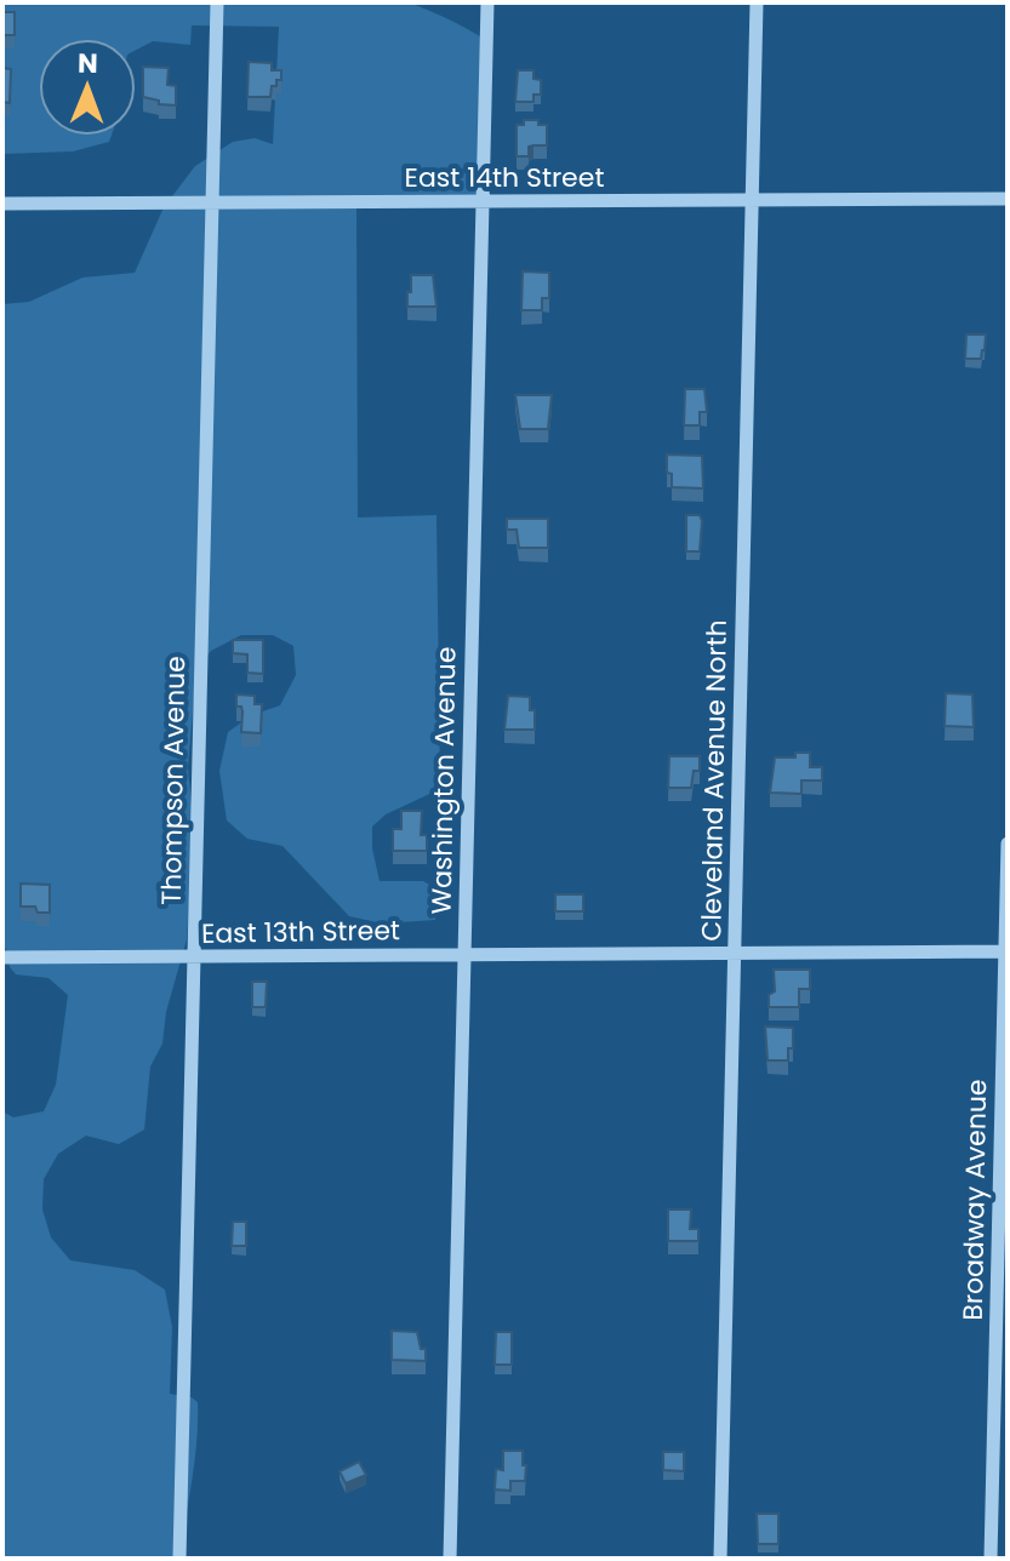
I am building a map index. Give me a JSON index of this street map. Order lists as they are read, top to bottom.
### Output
{
  "streets": {
    "street": [
      "East 14th Street",
      "Thompson Avenue",
      "Washington Avenue",
      "Cleveland Avenue North",
      "East 13th Street",
      "Broadway Avenue"
    ]
  },
  "crossings": [
    ["East 14th Street", "Thompson Avenue"],
    ["East 14th Street", "Washington Avenue"],
    ["East 14th Street", "Cleveland Avenue North"],
    ["Thompson Avenue", "East 13th Street"],
    ["Washington Avenue", "East 13th Street"],
    ["Cleveland Avenue North", "East 13th Street"],
    ["East 13th Street", "Broadway Avenue"]
  ],
  "north": "top"
}
